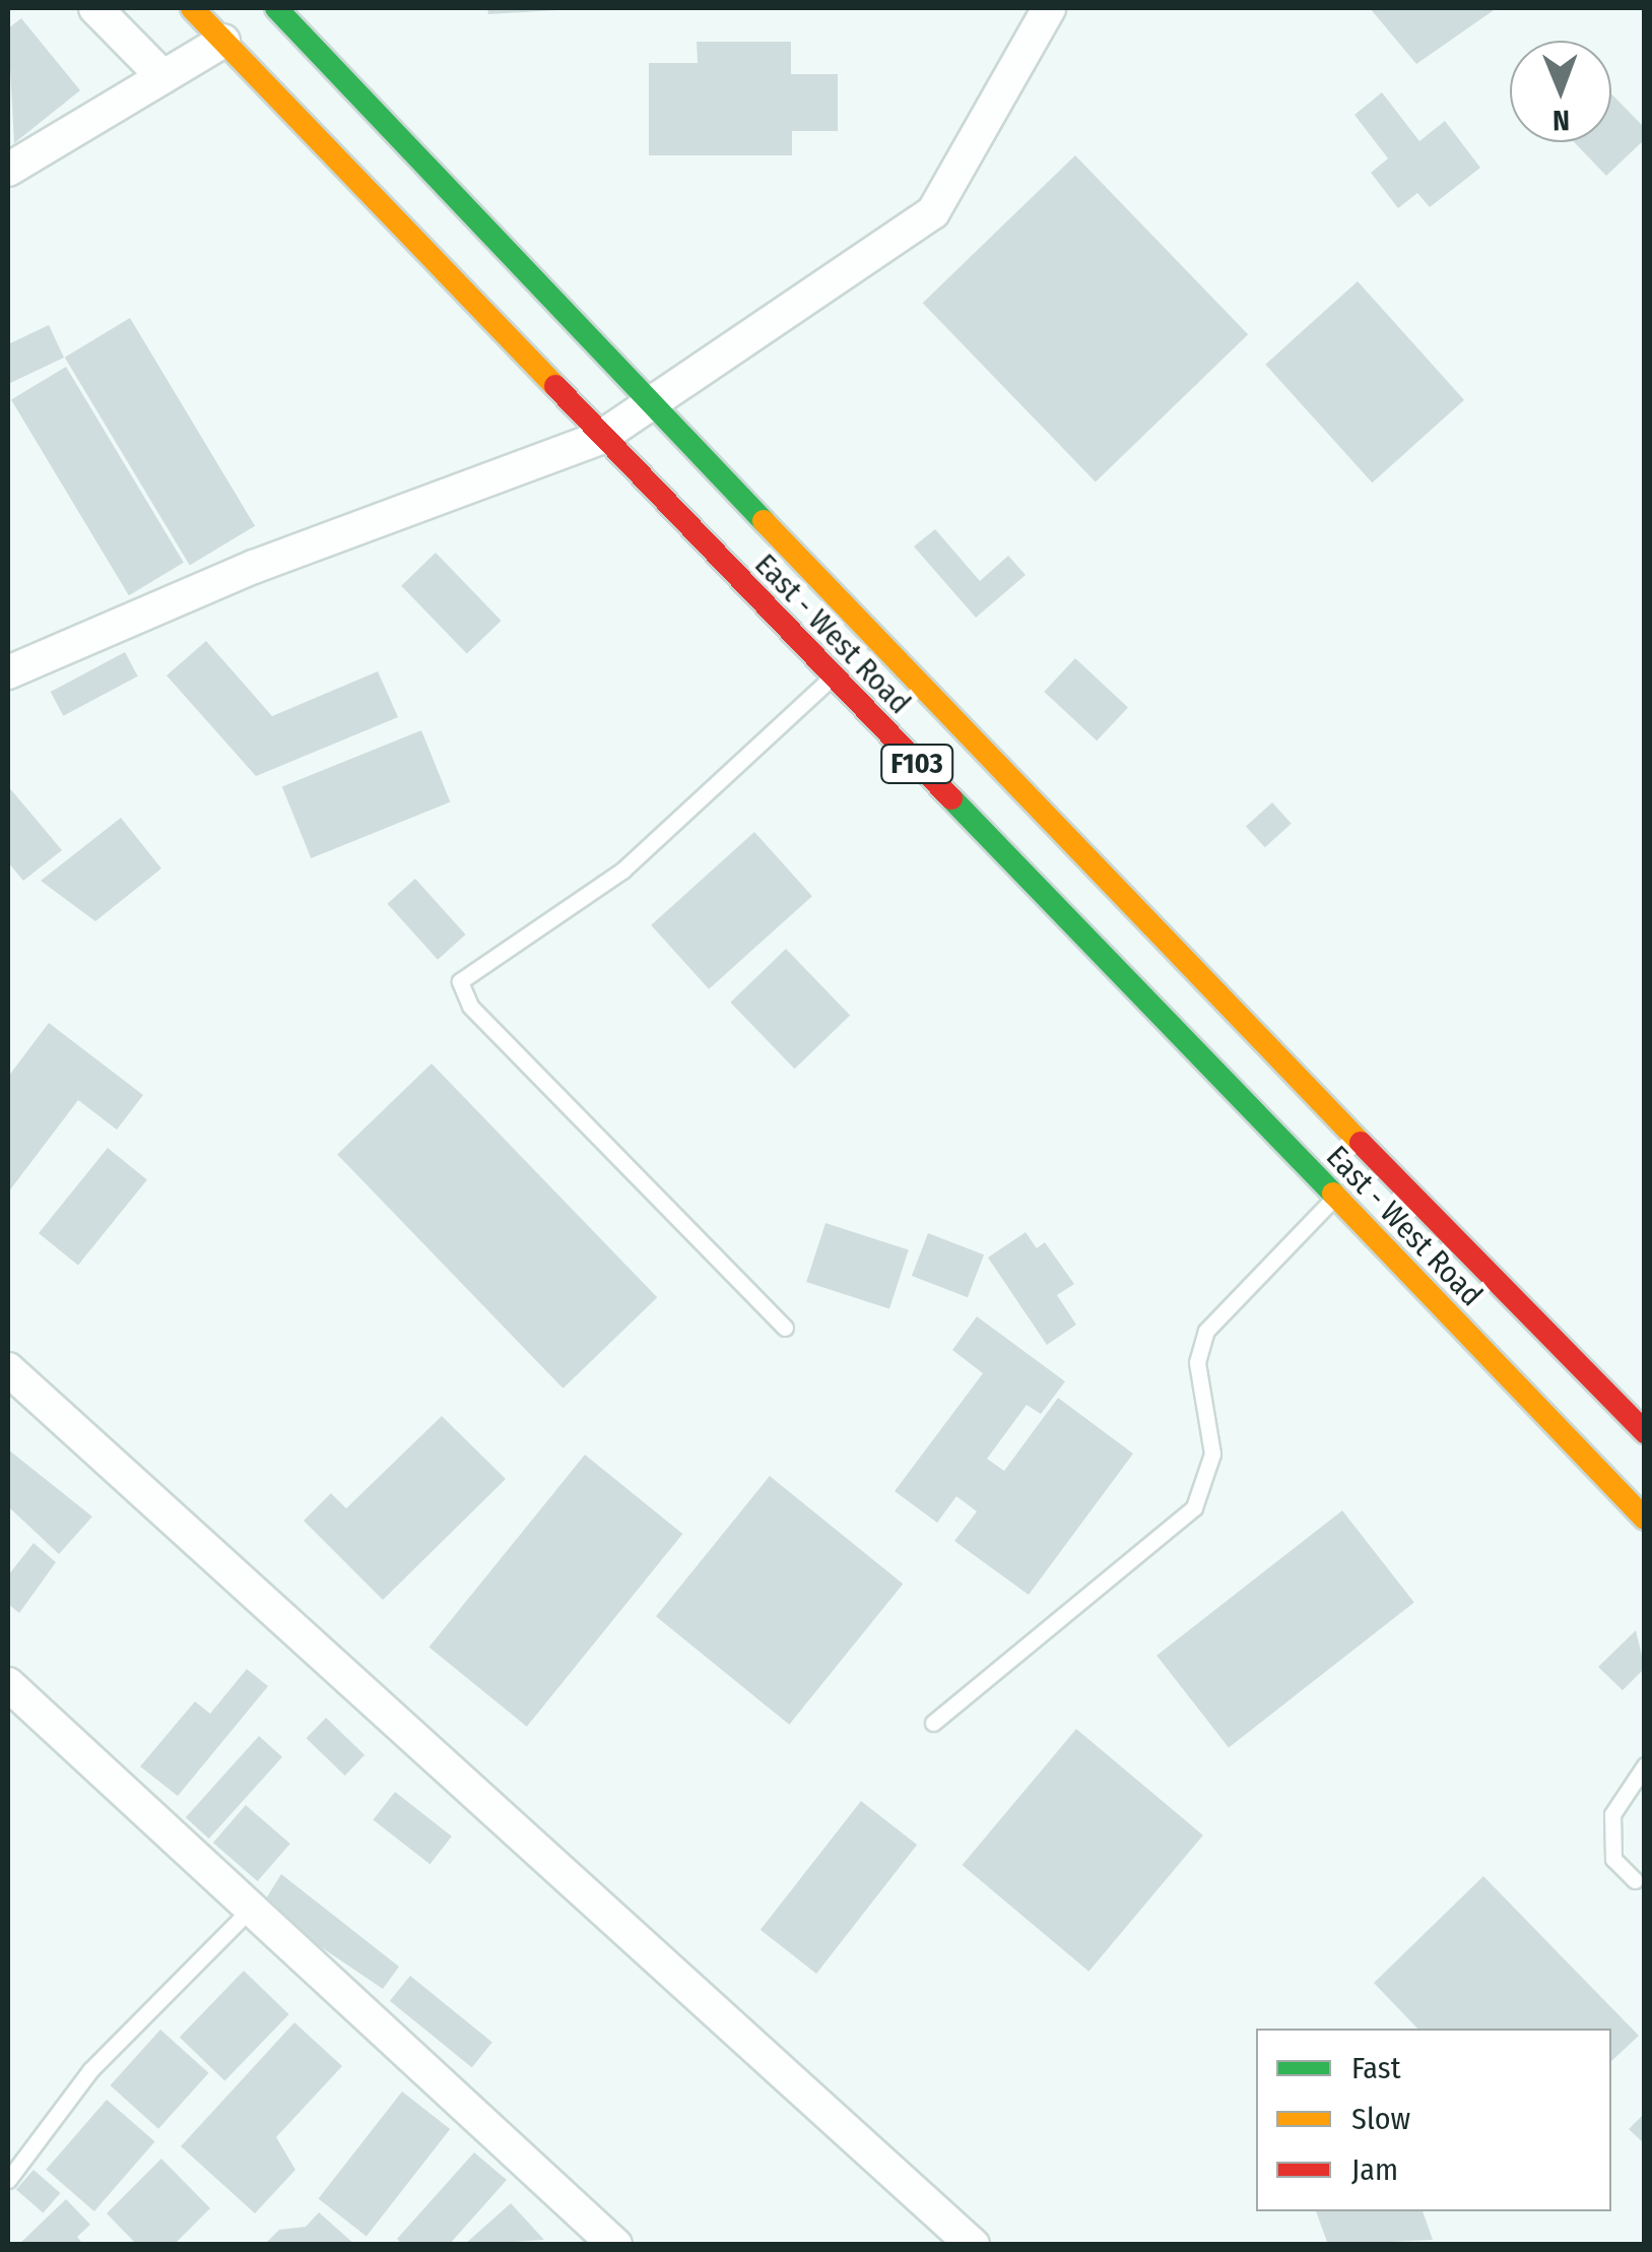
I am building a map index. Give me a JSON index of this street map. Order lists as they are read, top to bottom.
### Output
{
  "streets": {
    "main road": ["East - West Road", "F103"]
  },
  "legend": ["Fast", "Slow", "Jam"],
  "north": "bottom"
}
